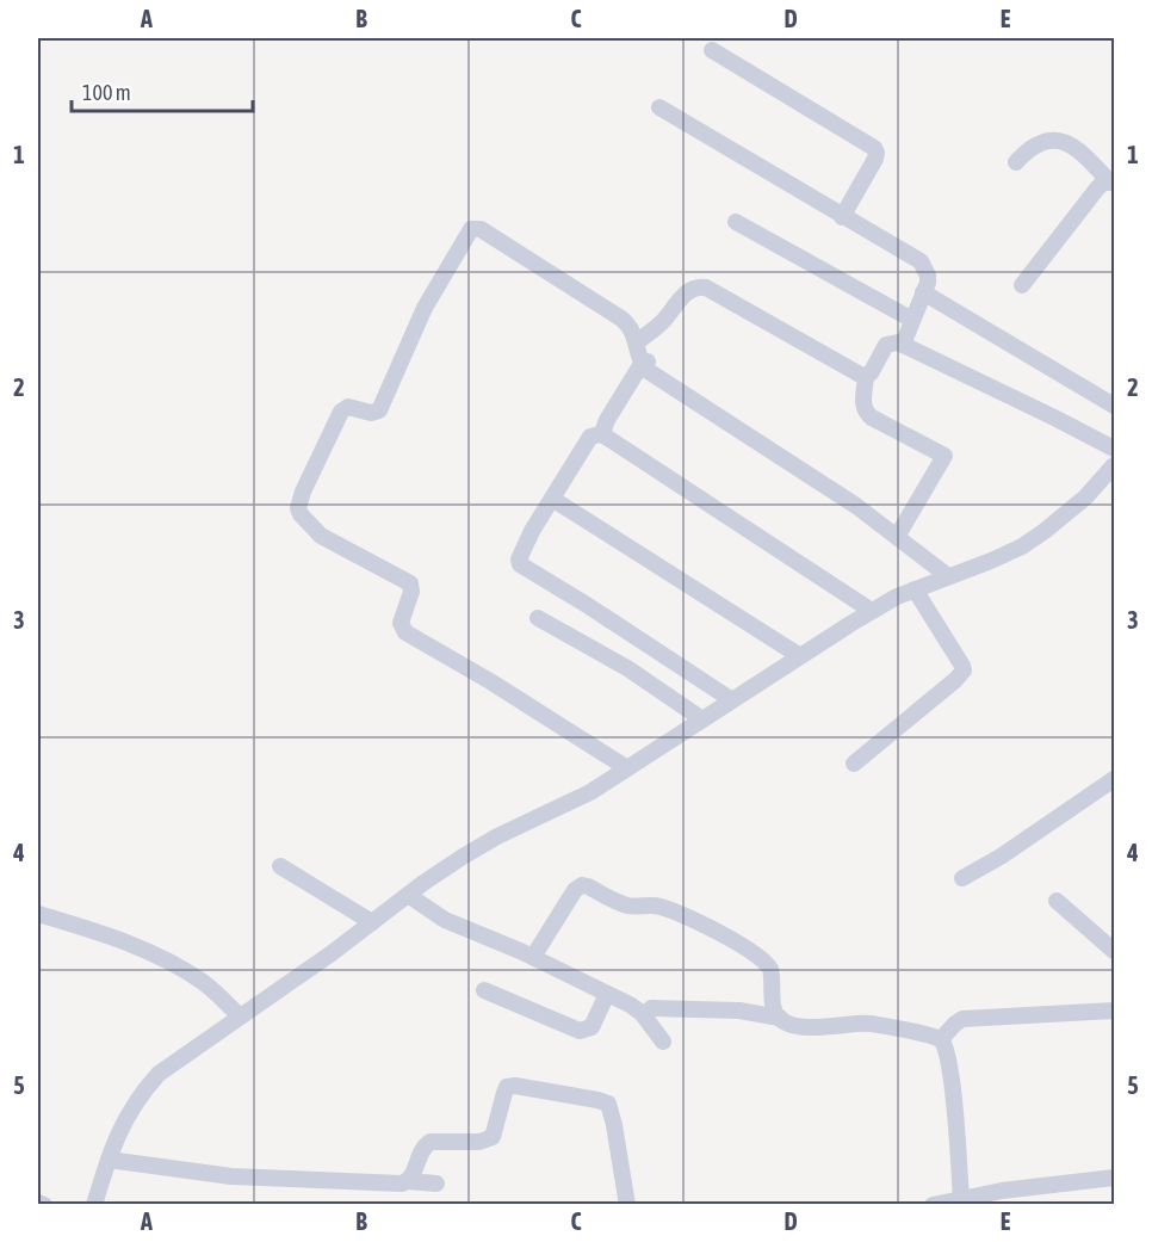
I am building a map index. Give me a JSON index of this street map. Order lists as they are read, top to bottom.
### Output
{
  "scale_bar": "100 m",
  "grid": {
    "columns": [
      "A",
      "B",
      "C",
      "D",
      "E"
    ],
    "rows": [
      "1",
      "2",
      "3",
      "4",
      "5"
    ]
  }
}
